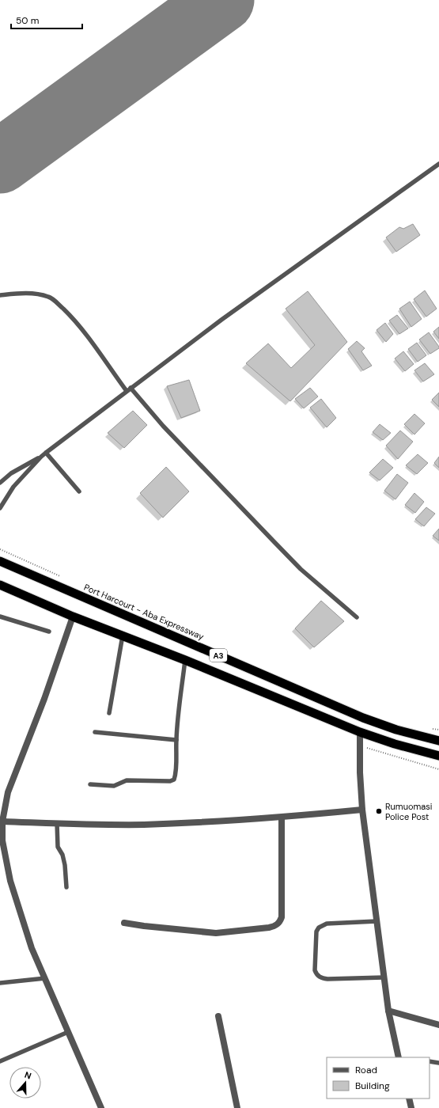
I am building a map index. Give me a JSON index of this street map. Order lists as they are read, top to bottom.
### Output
{
  "streets": {
    "highway": ["Port Harcourt - Aba Expressway", "A3"]
  },
  "places": ["Rumuomasi Police Post"],
  "legend": ["Road", "Building"],
  "scale_bar": "50 m",
  "north": "top"
}
